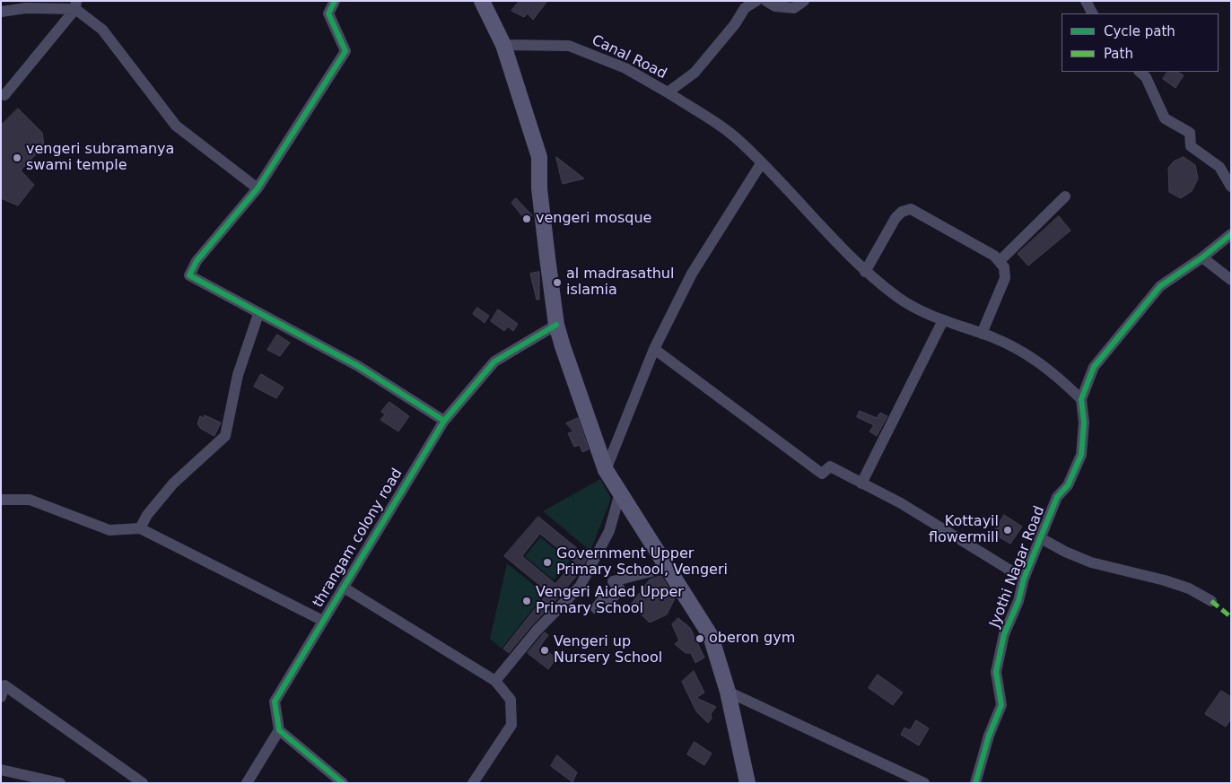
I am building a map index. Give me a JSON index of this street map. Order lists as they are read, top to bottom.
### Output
{
  "streets": {
    "street": ["Canal Road", "thrangam colony road", "Jyothi Nagar Road"]
  },
  "places": [
    "vengeri subramanya swami temple",
    "vengeri mosque",
    "al madrasathul islamia",
    "Kottayil flowermill",
    "Government Upper Primary School, Vengeri",
    "Vengeri Aided Upper Primary School",
    "oberon gym",
    "Vengeri up Nursery School"
  ],
  "legend": ["Cycle path", "Path"]
}
